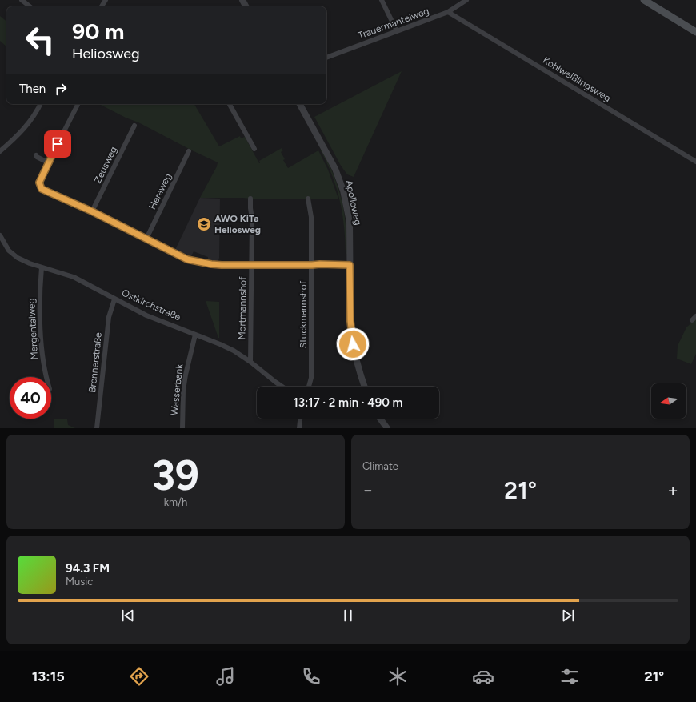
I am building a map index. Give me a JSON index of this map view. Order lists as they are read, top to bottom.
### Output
{
  "streets": {
    "street": [
      "Trauermantelweg",
      "Kohlweißlingsweg",
      "Zeusweg",
      "Heraweg",
      "Apolloweg",
      "Ostkirchstraße",
      "Mortmannshof",
      "Stuckmannshof",
      "Mergentalweg",
      "Brennerstraße",
      "Wasserbank"
    ]
  },
  "crossings": [
    ["Trauermantelweg", "Kohlweißlingsweg"],
    ["Ostkirchstraße", "Mortmannshof"],
    ["Ostkirchstraße", "Mergentalweg"],
    ["Ostkirchstraße", "Brennerstraße"],
    ["Ostkirchstraße", "Wasserbank"]
  ],
  "places": {
    "school or university": ["AWO KiTa Heliosweg"]
  },
  "north": "left",
  "page": {
    "turn": ["90 m", "Heliosweg"],
    "then": "Then",
    "limit": "40",
    "trip": "13:17 · 2 min · 490 m",
    "tile": [
      ["39", "km/h"],
      "Climate"
    ],
    "heat": ["−", "21°", "+"],
    "song": ["94.3 FM", "Music"],
    "tabs": ["13:15", "21°"]
  }
}
